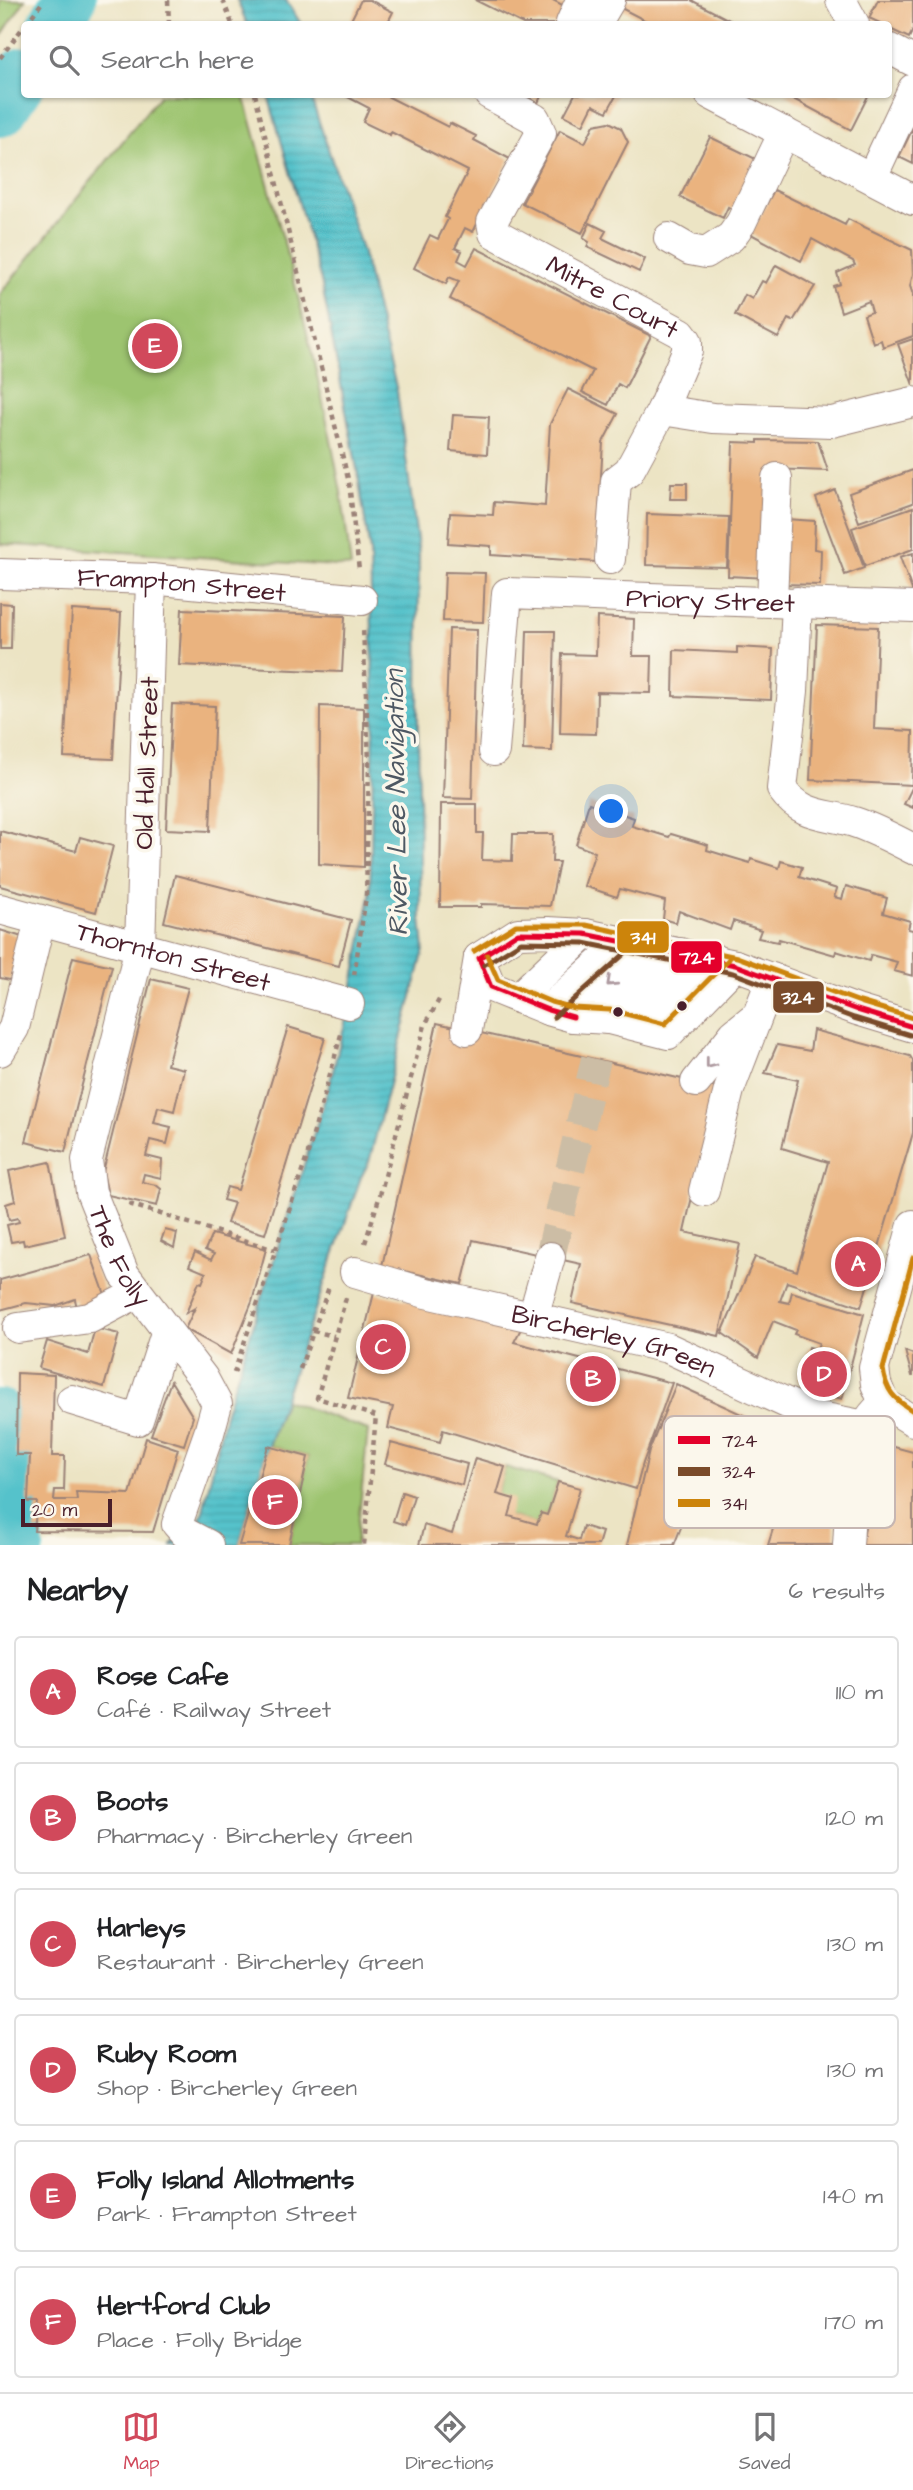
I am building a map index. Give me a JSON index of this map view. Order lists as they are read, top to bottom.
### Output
{
  "streets": {
    "street": [
      "Mitre Court",
      "Frampton Street",
      "Priory Street",
      "Old Hall Street",
      "Thornton Street",
      "The Folly",
      "Bircherley Green"
    ]
  },
  "crossings": [
    ["Frampton Street", "Old Hall Street"],
    ["Old Hall Street", "Thornton Street"],
    ["Old Hall Street", "The Folly"],
    ["Thornton Street", "The Folly"]
  ],
  "water": ["River Lee Navigation"],
  "lines": ["transit line 341", "transit line 724", "transit line 324"],
  "legend": ["724", "324", "341"],
  "scale_bar": "20 m",
  "page": {
    "search": "Search here",
    "pins": [
      "E",
      "A",
      "C",
      "D",
      "B",
      "F"
    ],
    "scale": "20 m",
    "heading": ["Nearby", "6 results"],
    "list": [
      {
        "mark": "A",
        "name": "Rose Cafe",
        "note": "Café · Railway Street",
        "value": "110 m"
      },
      {
        "mark": "B",
        "name": "Boots",
        "note": "Pharmacy · Bircherley Green",
        "value": "120 m"
      },
      {
        "mark": "C",
        "name": "Harleys",
        "note": "Restaurant · Bircherley Green",
        "value": "130 m"
      },
      {
        "mark": "D",
        "name": "Ruby Room",
        "note": "Shop · Bircherley Green",
        "value": "130 m"
      },
      {
        "mark": "E",
        "name": "Folly Island Allotments",
        "note": "Park · Frampton Street",
        "value": "140 m"
      },
      {
        "mark": "F",
        "name": "Hertford Club",
        "note": "Place · Folly Bridge",
        "value": "170 m"
      }
    ],
    "nav": ["Map", "Directions", "Saved"]
  }
}
